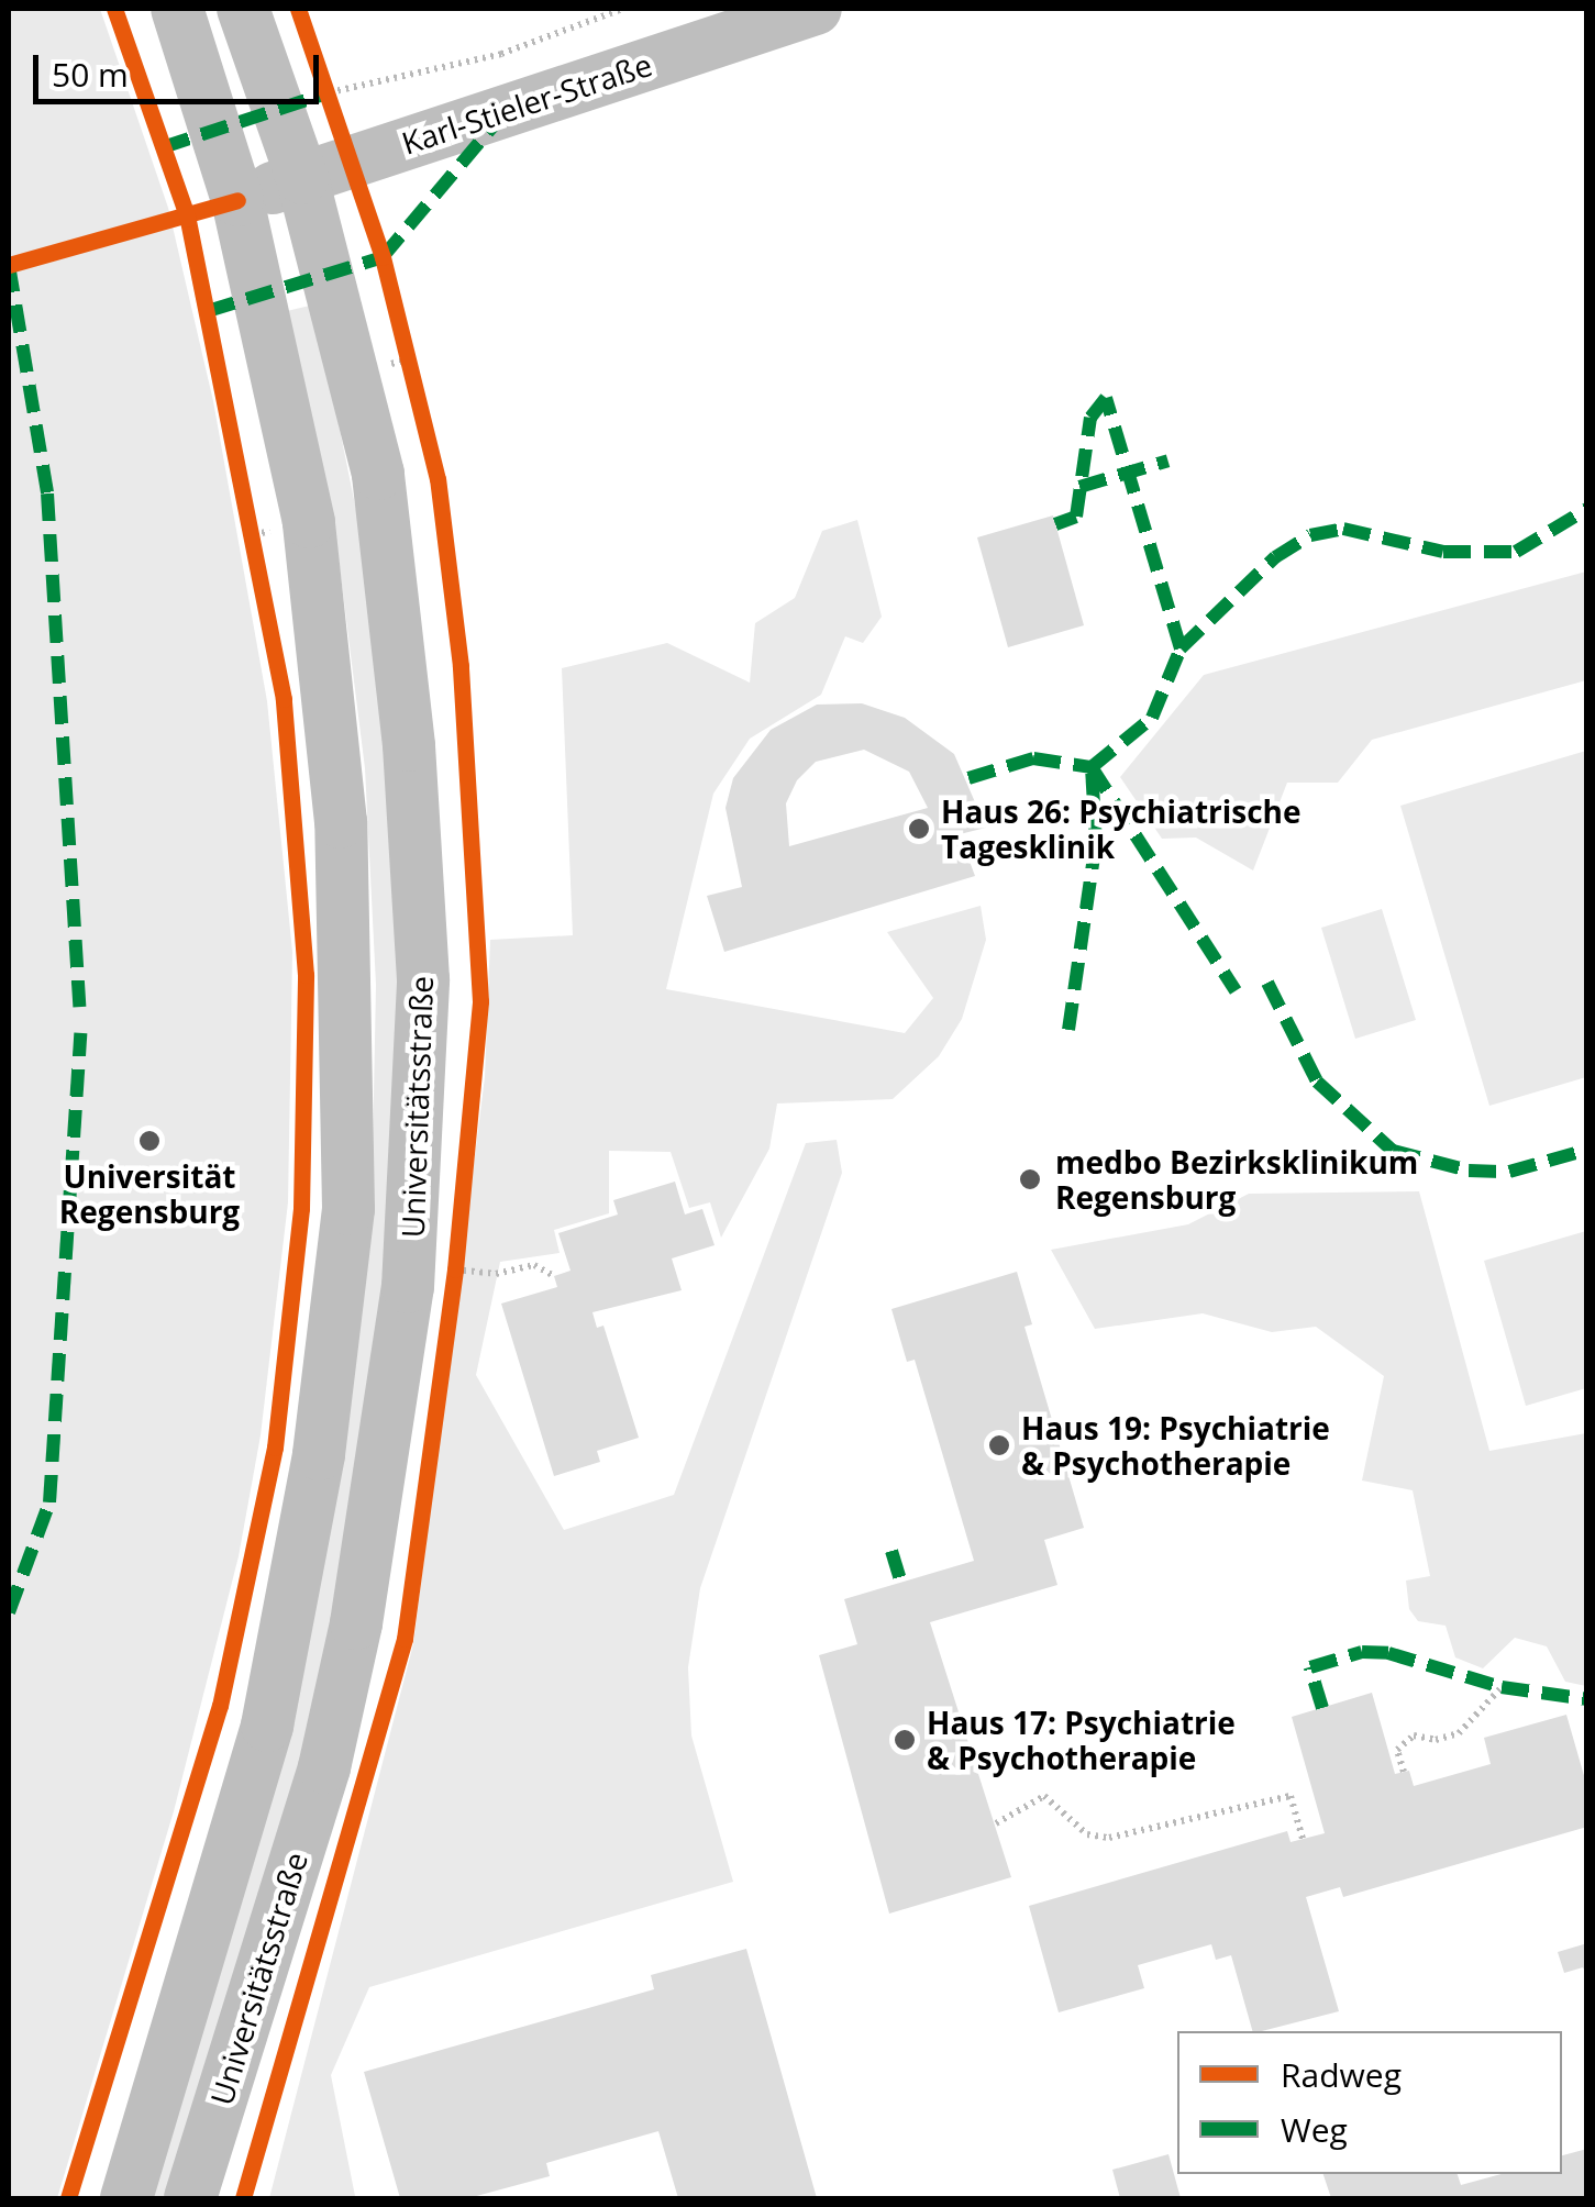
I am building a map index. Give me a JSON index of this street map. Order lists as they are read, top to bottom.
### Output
{
  "streets": {
    "street": ["Karl-Stieler-Straße", "Universitätsstraße"]
  },
  "crossings": [
    ["Karl-Stieler-Straße", "Universitätsstraße"]
  ],
  "places": [
    "Haus 26: Psychiatrische Tagesklinik",
    "Universität Regensburg",
    "medbo Bezirksklinikum Regensburg",
    "Haus 19: Psychiatrie & Psychotherapie",
    "Haus 17: Psychiatrie & Psychotherapie"
  ],
  "legend": ["Radweg", "Weg"],
  "scale_bar": "50 m"
}
